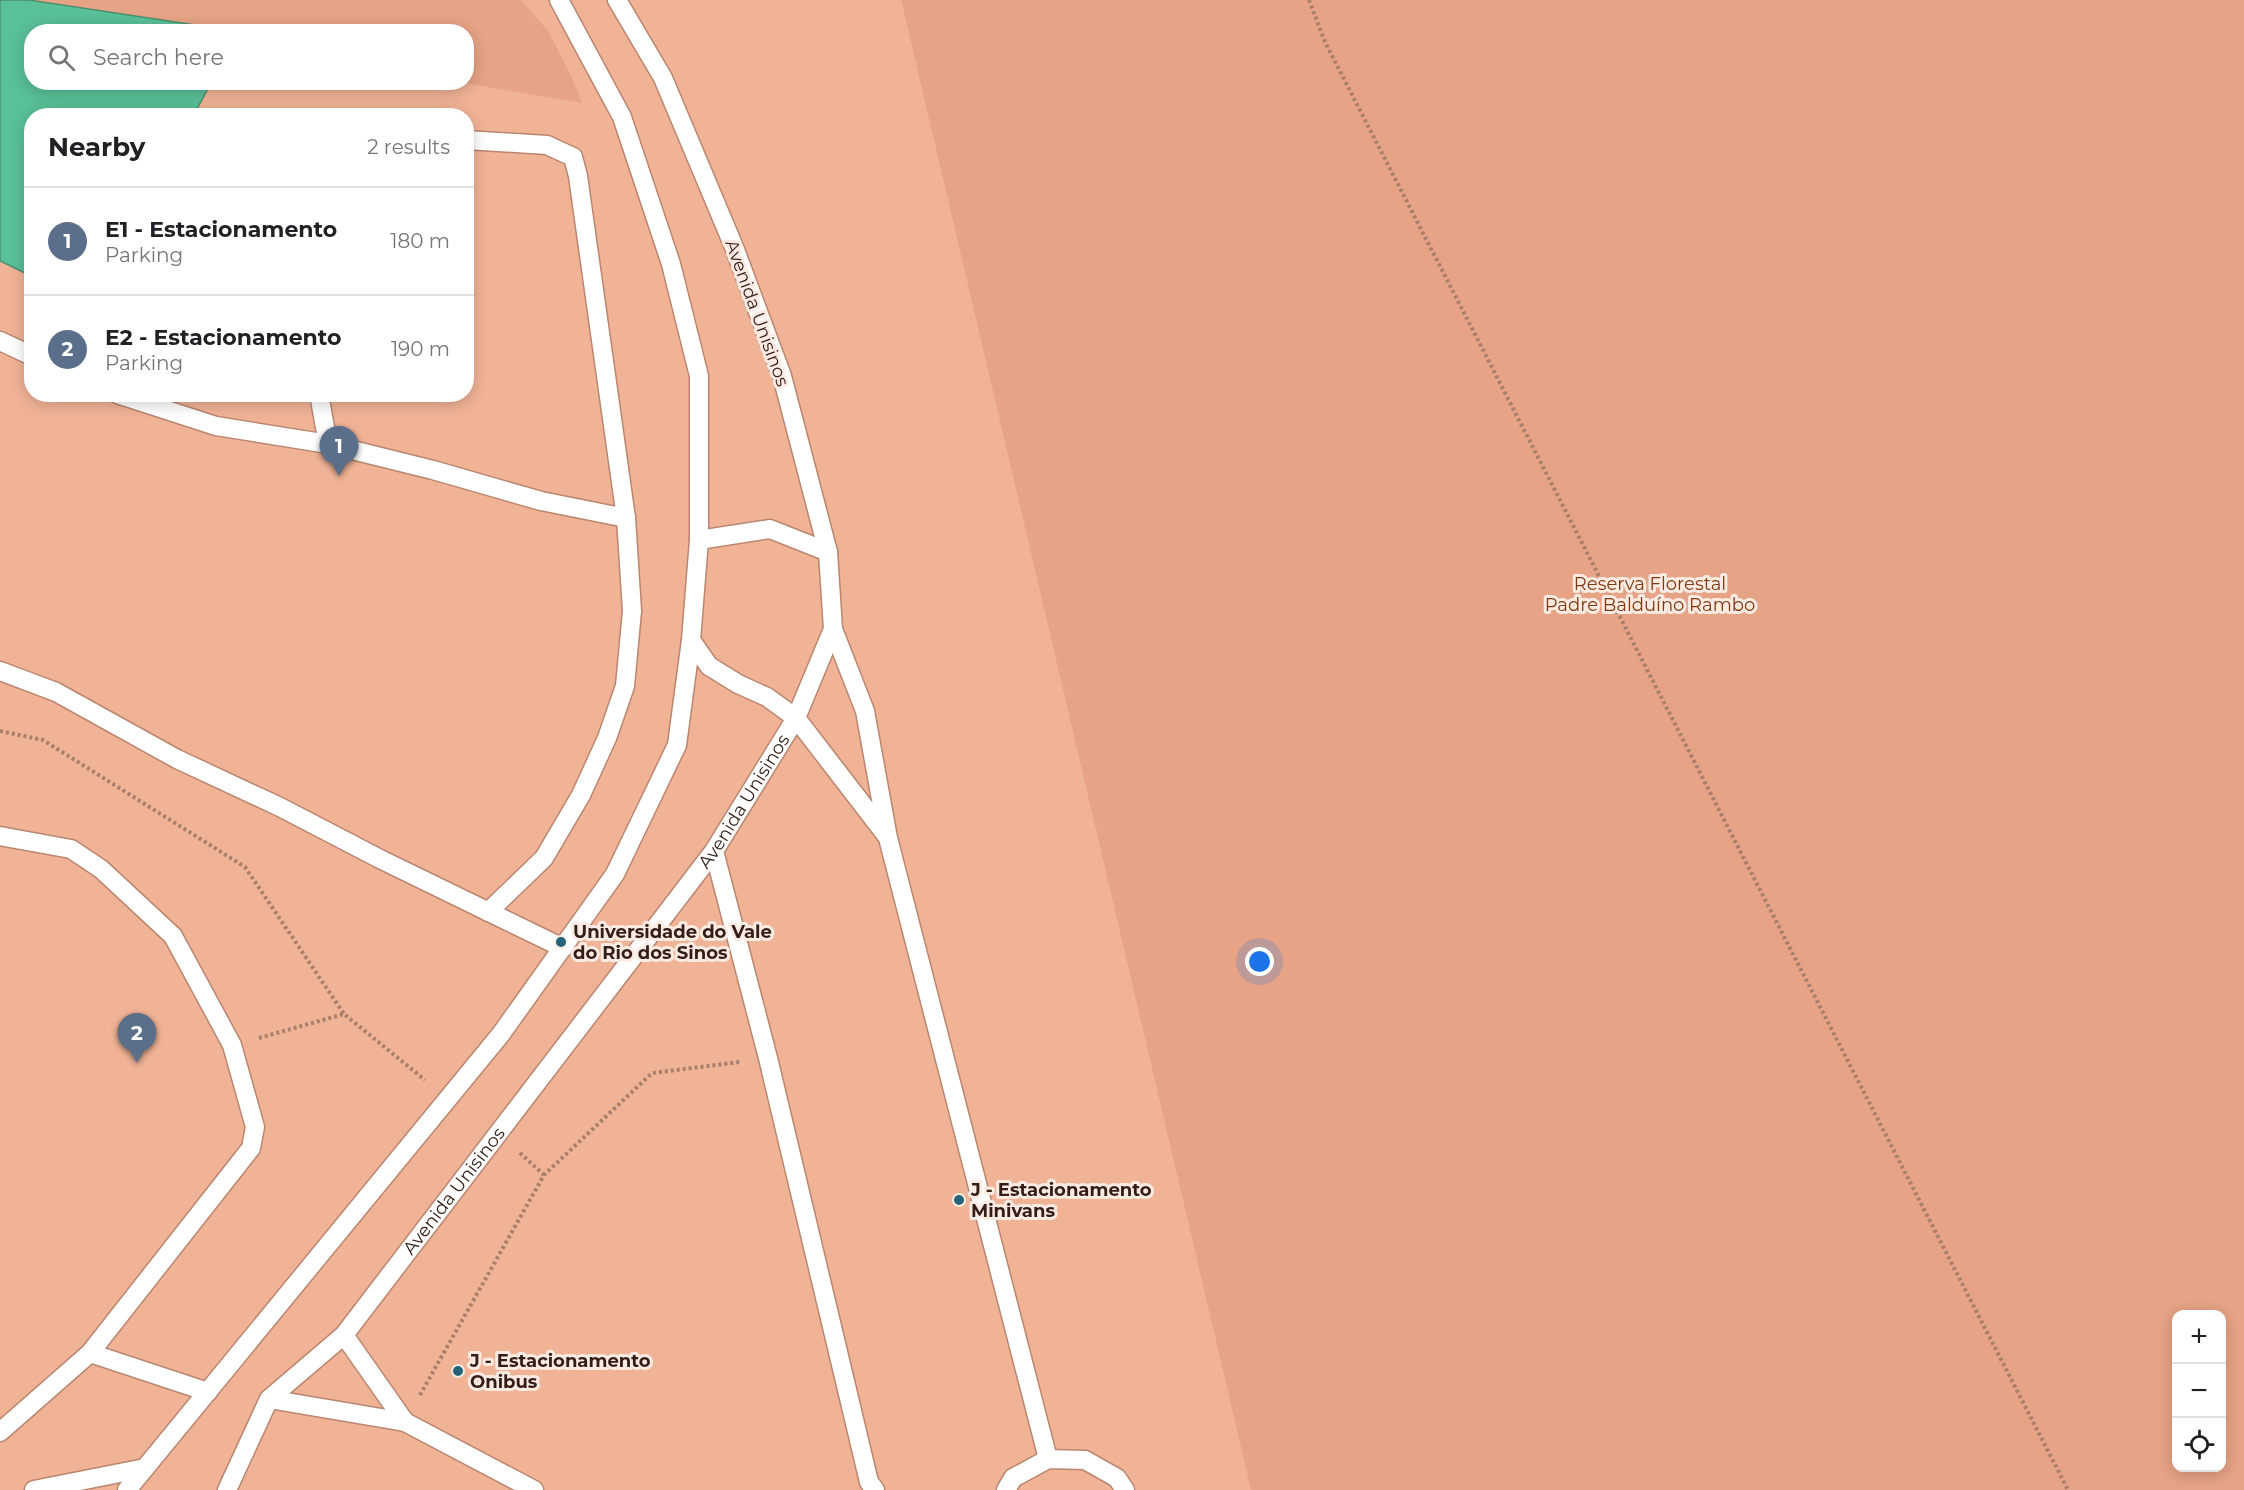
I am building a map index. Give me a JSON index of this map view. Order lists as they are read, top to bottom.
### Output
{
  "streets": {
    "lane": ["Avenida Unisinos"]
  },
  "parks": ["Reserva Florestal Padre Balduíno Rambo"],
  "places": ["Universidade do Vale do Rio dos Sinos", "J - Estacionamento Minivans", "J - Estacionamento Onibus"],
  "page": {
    "search": "Search here",
    "heading": ["Nearby", "2 results"],
    "list": [
      {
        "mark": "1",
        "name": "E1 - Estacionamento",
        "note": "Parking",
        "value": "180 m"
      },
      {
        "mark": "2",
        "name": "E2 - Estacionamento",
        "note": "Parking",
        "value": "190 m"
      }
    ],
    "pins": ["1", "2"],
    "map_buttons": ["+", "−"]
  }
}
